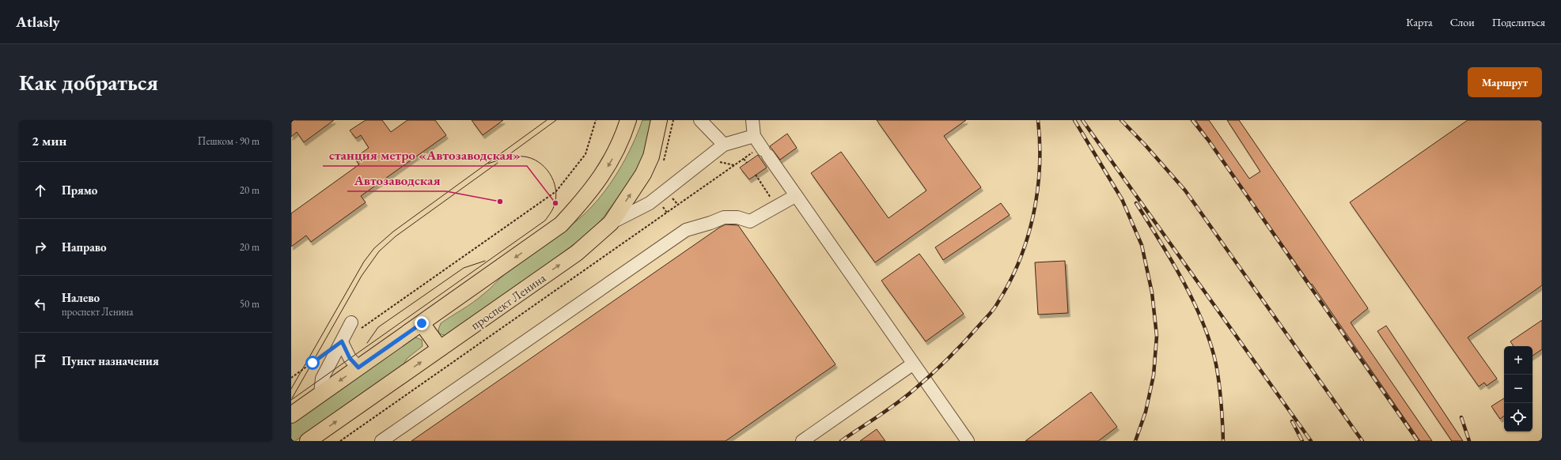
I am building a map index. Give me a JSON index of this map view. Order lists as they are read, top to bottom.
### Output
{
  "streets": {
    "main road": ["проспект Ленина"]
  },
  "places": ["Автозаводская", "станция метро «Автозаводская»"],
  "page": {
    "header": "Atlasly",
    "nav": ["Карта", "Слои", "Поделиться"],
    "buttons": "Маршрут",
    "title": "Как добраться",
    "heading": ["2 мин", "Пешком · 90 m"],
    "list": [
      ["Прямо", "20 m"],
      ["Направо", "20 m"],
      ["Налево", "проспект Ленина", "50 m"],
      "Пункт назначения"
    ],
    "map_buttons": ["+", "−"]
  }
}
